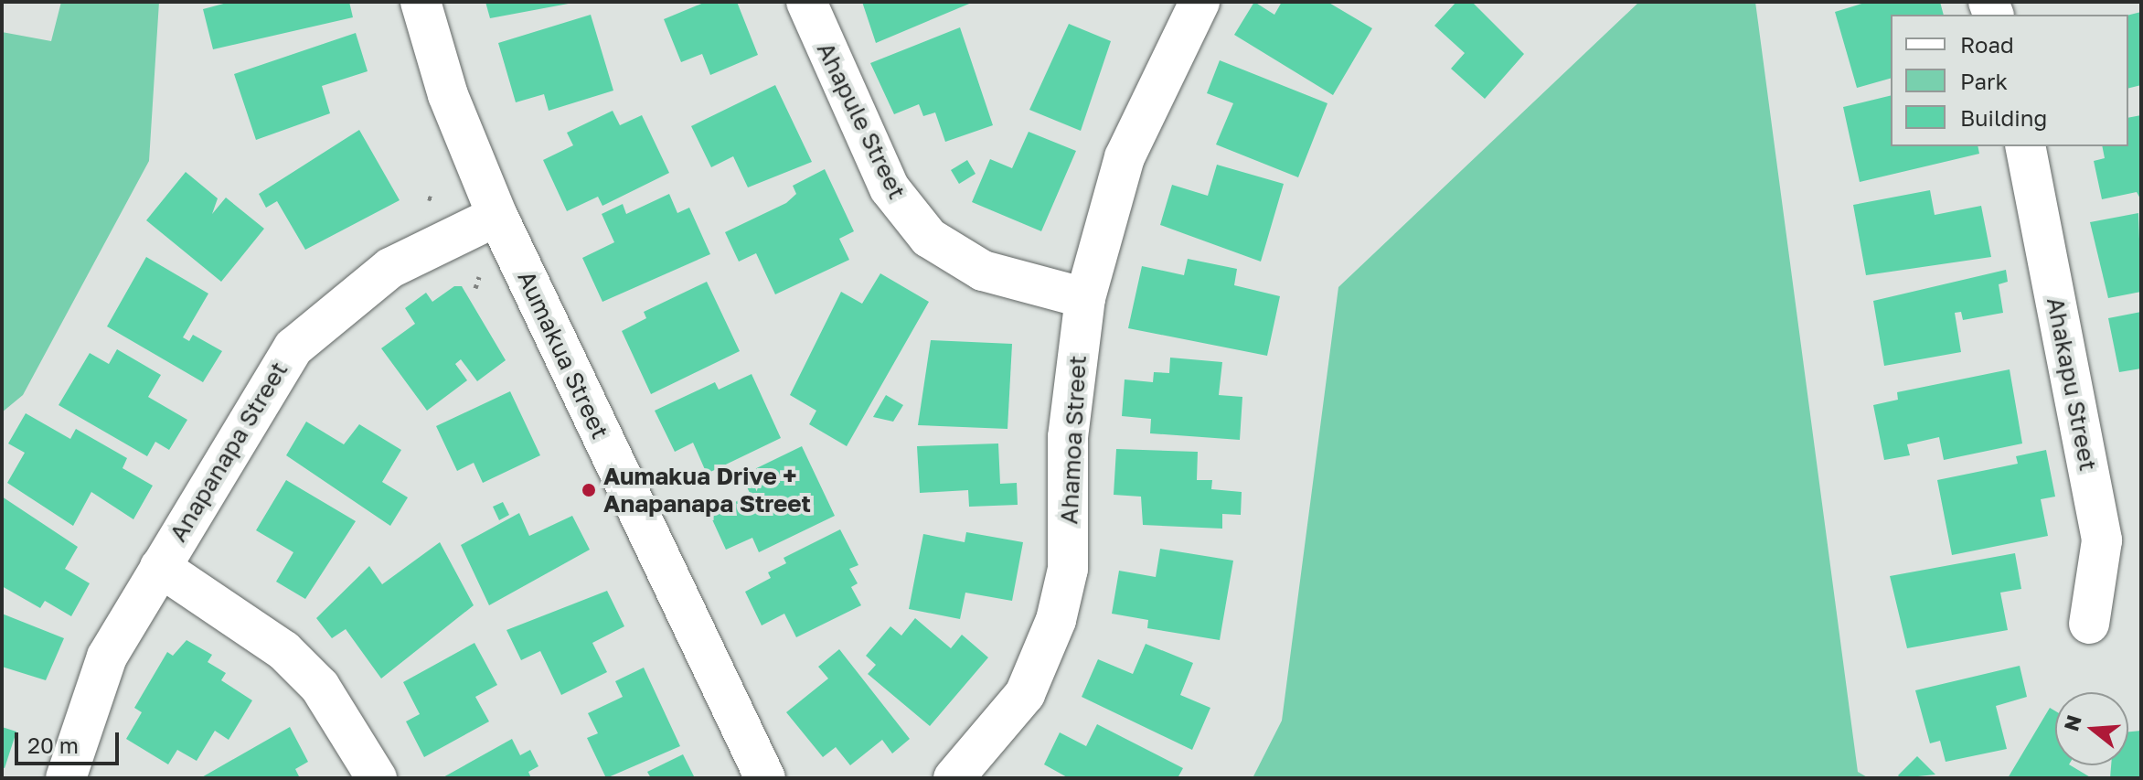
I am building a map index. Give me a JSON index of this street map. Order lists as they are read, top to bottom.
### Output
{
  "streets": {
    "street": [
      "Ahapule Street",
      "Aumakua Street",
      "Ahakapu Street",
      "Ahamoa Street",
      "Anapanapa Street"
    ]
  },
  "crossings": [
    ["Ahapule Street", "Ahamoa Street"],
    ["Aumakua Street", "Anapanapa Street"]
  ],
  "places": ["Aumakua Drive + Anapanapa Street"],
  "legend": ["Road", "Park", "Building"],
  "scale_bar": "20 m",
  "north": "left"
}
